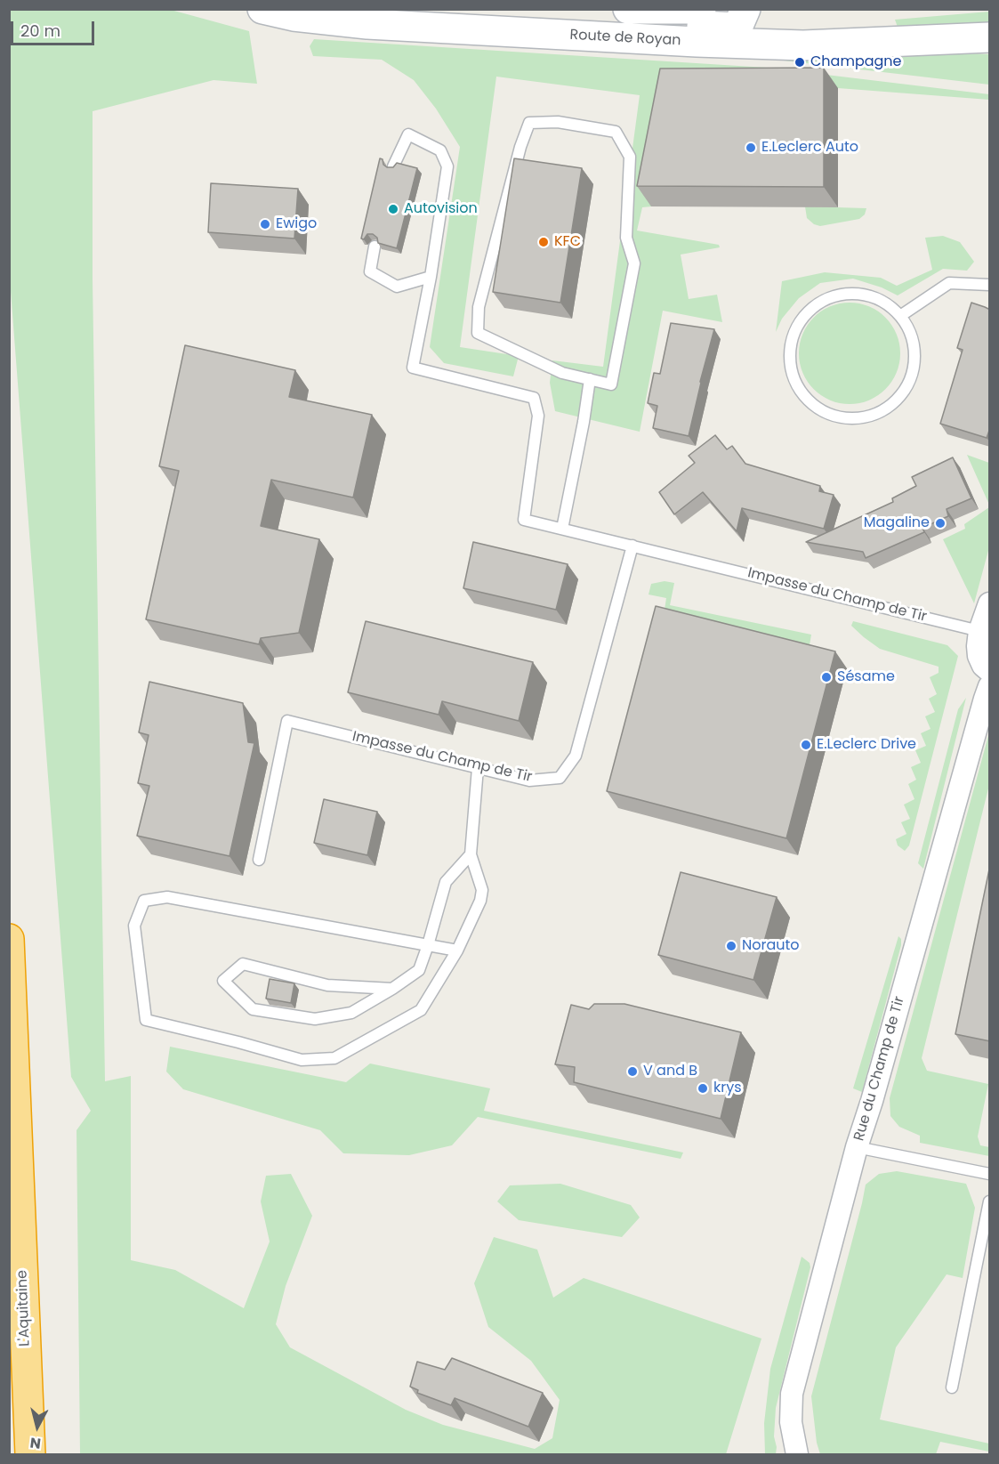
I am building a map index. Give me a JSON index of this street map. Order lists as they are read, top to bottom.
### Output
{
  "streets": {
    "highway": ["L'Aquitaine"],
    "main road": ["Route de Royan"],
    "street": ["Rue du Champ de Tir"],
    "lane": ["Impasse du Champ de Tir"]
  },
  "places": [
    "Champagne",
    "E.Leclerc Auto",
    "Autovision",
    "Ewigo",
    "KFC",
    "Magaline",
    "Sésame",
    "E.Leclerc Drive",
    "Norauto",
    "V and B",
    "krys"
  ],
  "scale_bar": "20 m",
  "north": "bottom"
}
